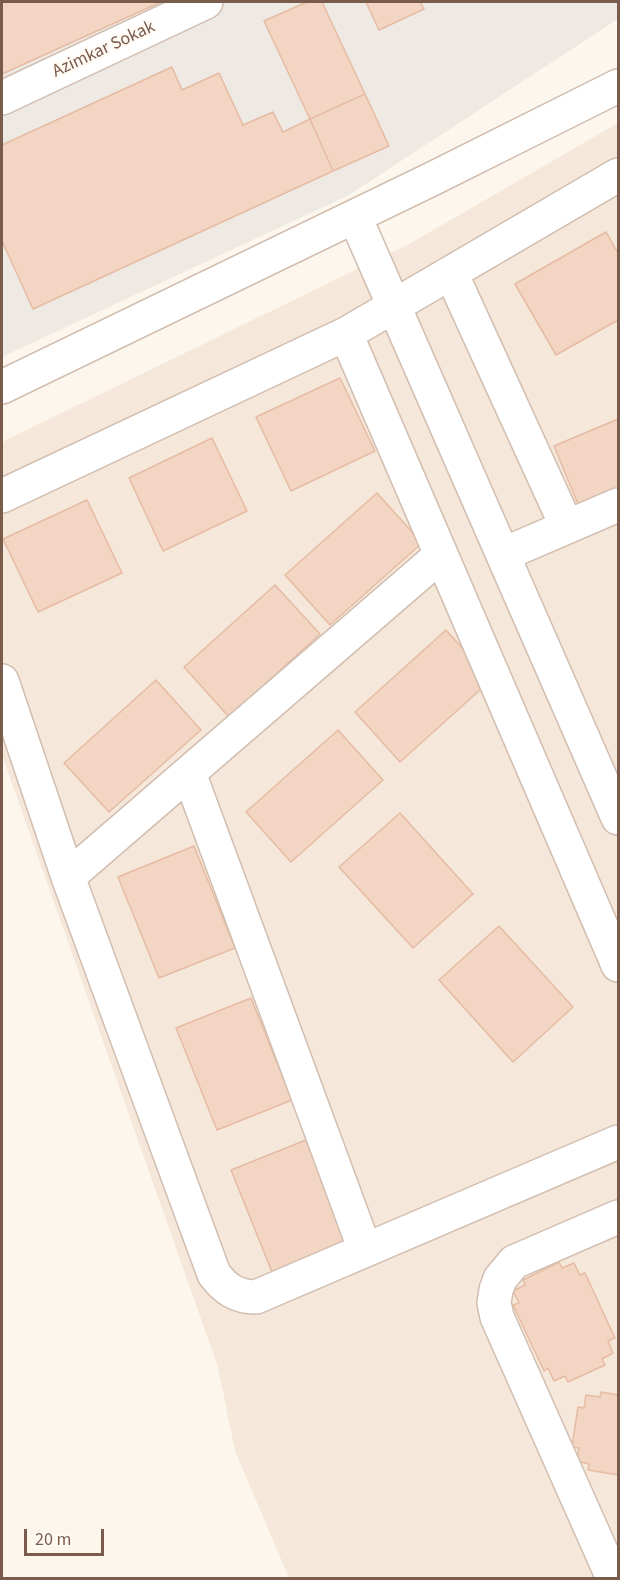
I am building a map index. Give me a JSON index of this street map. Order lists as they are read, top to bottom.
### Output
{
  "streets": {
    "street": ["Azimkar Sokak"]
  },
  "scale_bar": "20 m"
}
